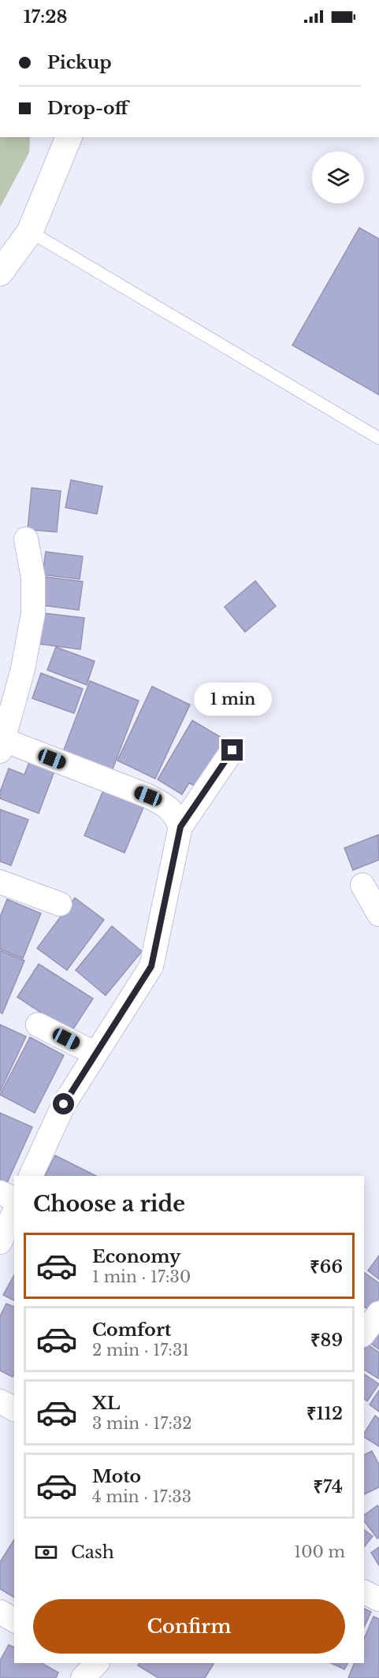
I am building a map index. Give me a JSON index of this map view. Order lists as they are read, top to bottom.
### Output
{
  "page": {
    "status": "17:28",
    "banner": ["Pickup", "Drop-off"],
    "bubble": "1 min",
    "heading": "Choose a ride",
    "list": [
      {
        "name": "Economy",
        "note": "1 min · 17:30",
        "value": "₹66"
      },
      {
        "name": "Comfort",
        "note": "2 min · 17:31",
        "value": "₹89"
      },
      {
        "name": "XL",
        "note": "3 min · 17:32",
        "value": "₹112"
      },
      {
        "name": "Moto",
        "note": "4 min · 17:33",
        "value": "₹74"
      }
    ],
    "pay": ["Cash", "100 m"],
    "buttons": "Confirm"
  }
}
